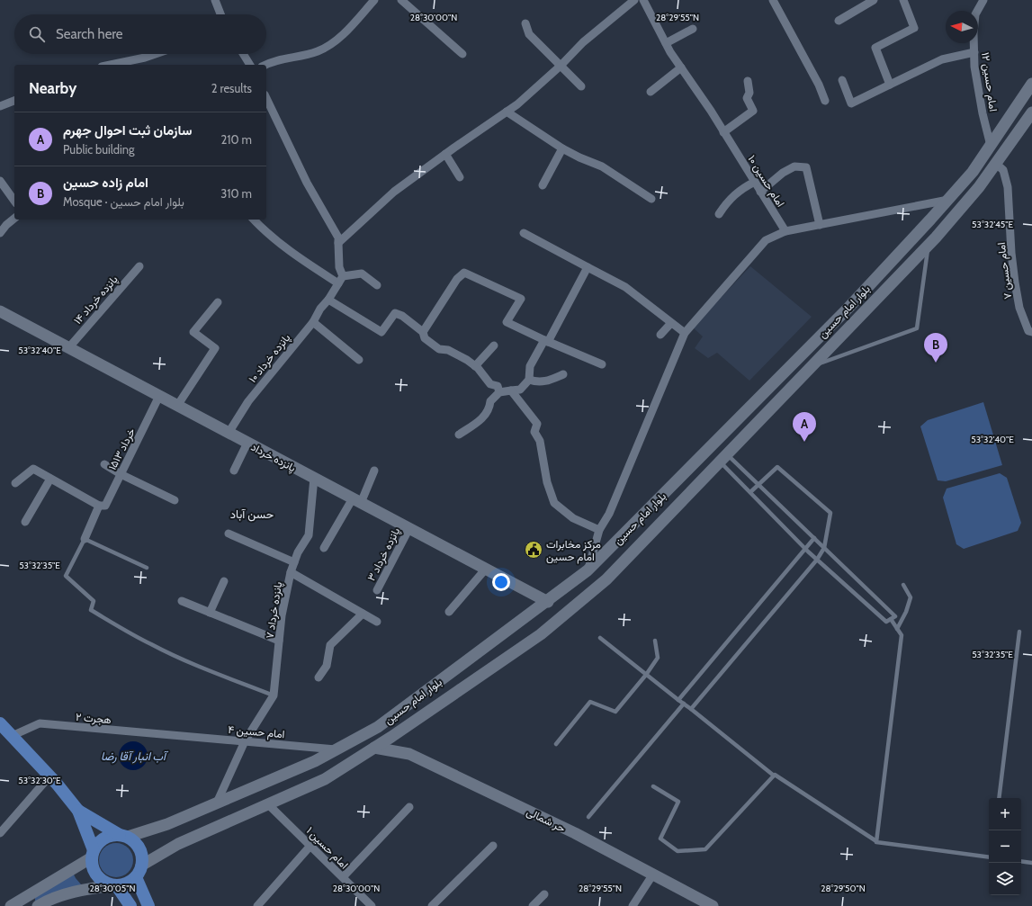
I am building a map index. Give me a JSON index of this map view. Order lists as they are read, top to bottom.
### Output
{
  "streets": {
    "main road": ["بلوار امام حسین", "پانزده خرداد", "حر شمالی"],
    "street": [
      "امام حسین ۱۲",
      "امام حسین ۱۰",
      "امام حسین ۷",
      "پانزده خرداد ۱۴",
      "پانزده خرداد ۱۰",
      "۱۵خرداد ۱۳",
      "پانزده خرداد ۳",
      "پانزده خرداد ۷",
      "هجرت ۲",
      "امام حسین ۴",
      "امام حسین ۱"
    ]
  },
  "crossings": [
    ["امام حسین ۱۲", "بلوار امام حسین"],
    ["امام حسین ۷", "بلوار امام حسین"],
    ["پانزده خرداد ۱۴", "پانزده خرداد"],
    ["بلوار امام حسین", "پانزده خرداد"],
    ["بلوار امام حسین", "پانزده خرداد ۷"],
    ["بلوار امام حسین", "امام حسین ۴"],
    ["بلوار امام حسین", "حر شمالی"],
    ["بلوار امام حسین", "امام حسین ۱"],
    ["پانزده خرداد ۱۰", "پانزده خرداد"],
    ["۱۵خرداد ۱۳", "پانزده خرداد"],
    ["پانزده خرداد", "پانزده خرداد ۳"],
    ["پانزده خرداد", "پانزده خرداد ۷"],
    ["پانزده خرداد ۷", "امام حسین ۴"],
    ["هجرت ۲", "امام حسین ۴"]
  ],
  "districts": ["حسن آباد"],
  "water": ["آب انبار آقا رضا"],
  "places": {
    "public building": ["مرکز مخابرات امام حسین"]
  },
  "north": "left",
  "page": {
    "search": "Search here",
    "heading": ["Nearby", "2 results"],
    "list": [
      {
        "mark": "A",
        "name": "سازمان ثبت احوال جهرم",
        "note": "Public building",
        "value": "210 m"
      },
      {
        "mark": "B",
        "name": "امام زاده حسین",
        "note": "Mosque · بلوار امام حسین",
        "value": "310 m"
      }
    ],
    "pins": ["B", "A"],
    "map_buttons": ["+", "−"]
  },
  "coordinates": [
    "28°30'00\"N",
    "28°29'55\"N",
    "53°32'45\"E",
    "53°32'40\"E",
    "53°32'35\"E",
    "53°32'30\"E",
    "28°30'05\"N",
    "28°29'50\"N"
  ]
}
